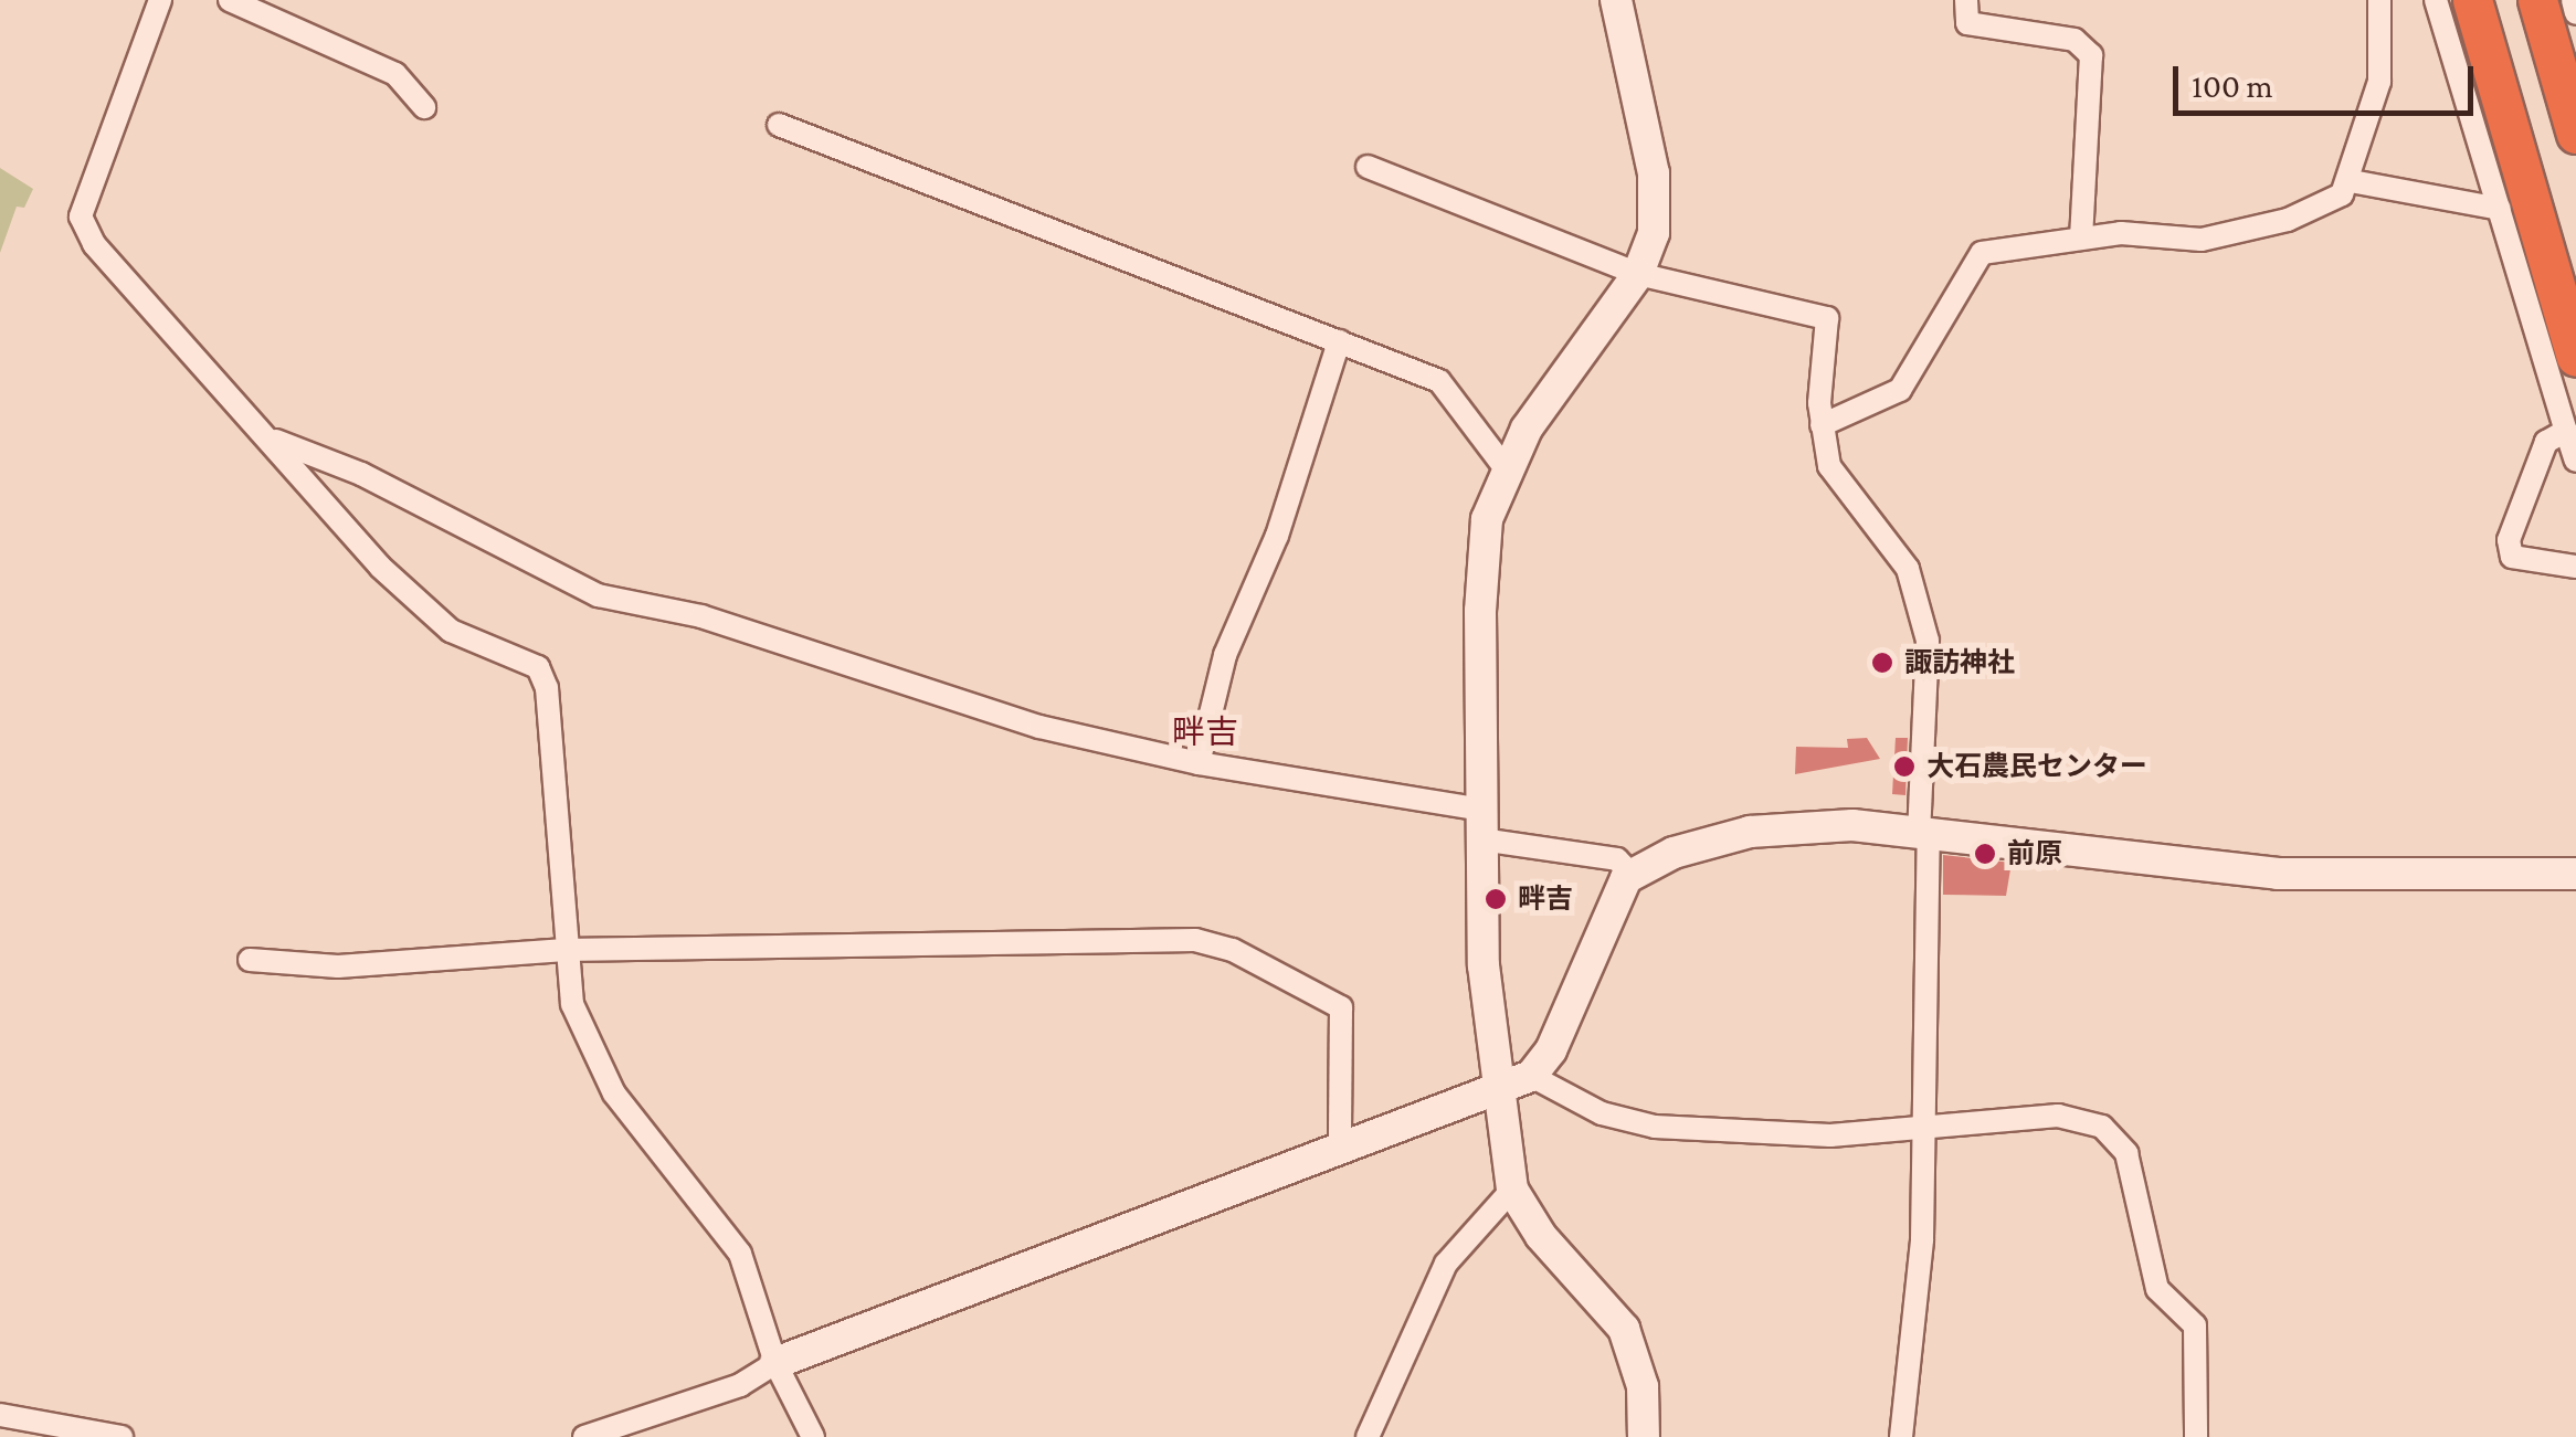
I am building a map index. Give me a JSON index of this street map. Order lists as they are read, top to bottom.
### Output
{
  "districts": ["畔吉"],
  "places": [
    "諏訪神社",
    "大石農民センター",
    "前原",
    "畔吉"
  ],
  "scale_bar": "100 m"
}
